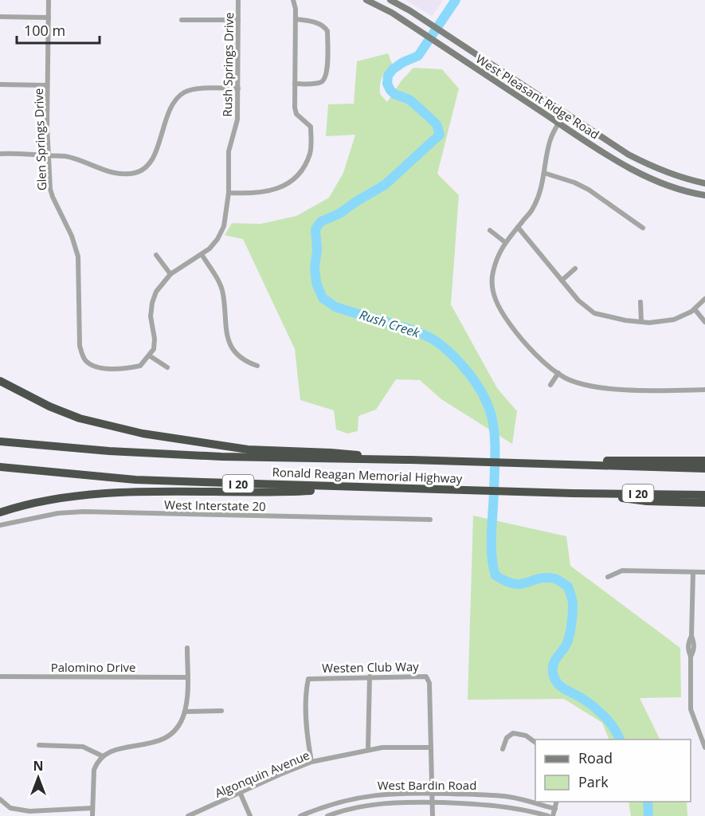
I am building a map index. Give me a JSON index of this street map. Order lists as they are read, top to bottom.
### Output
{
  "streets": {
    "highway": ["Ronald Reagan Memorial Highway", "I 20"],
    "main road": ["West Pleasant Ridge Road"],
    "street": [
      "Rush Springs Drive",
      "Glen Springs Drive",
      "West Interstate 20",
      "Palomino Drive",
      "Westen Club Way",
      "Algonquin Avenue",
      "West Bardin Road"
    ]
  },
  "crossings": [
    ["Rush Springs Drive", "Glen Springs Drive"],
    ["Westen Club Way", "Algonquin Avenue"]
  ],
  "water": ["Rush Creek"],
  "legend": ["Road", "Park"],
  "scale_bar": "100 m",
  "north": "top"
}
